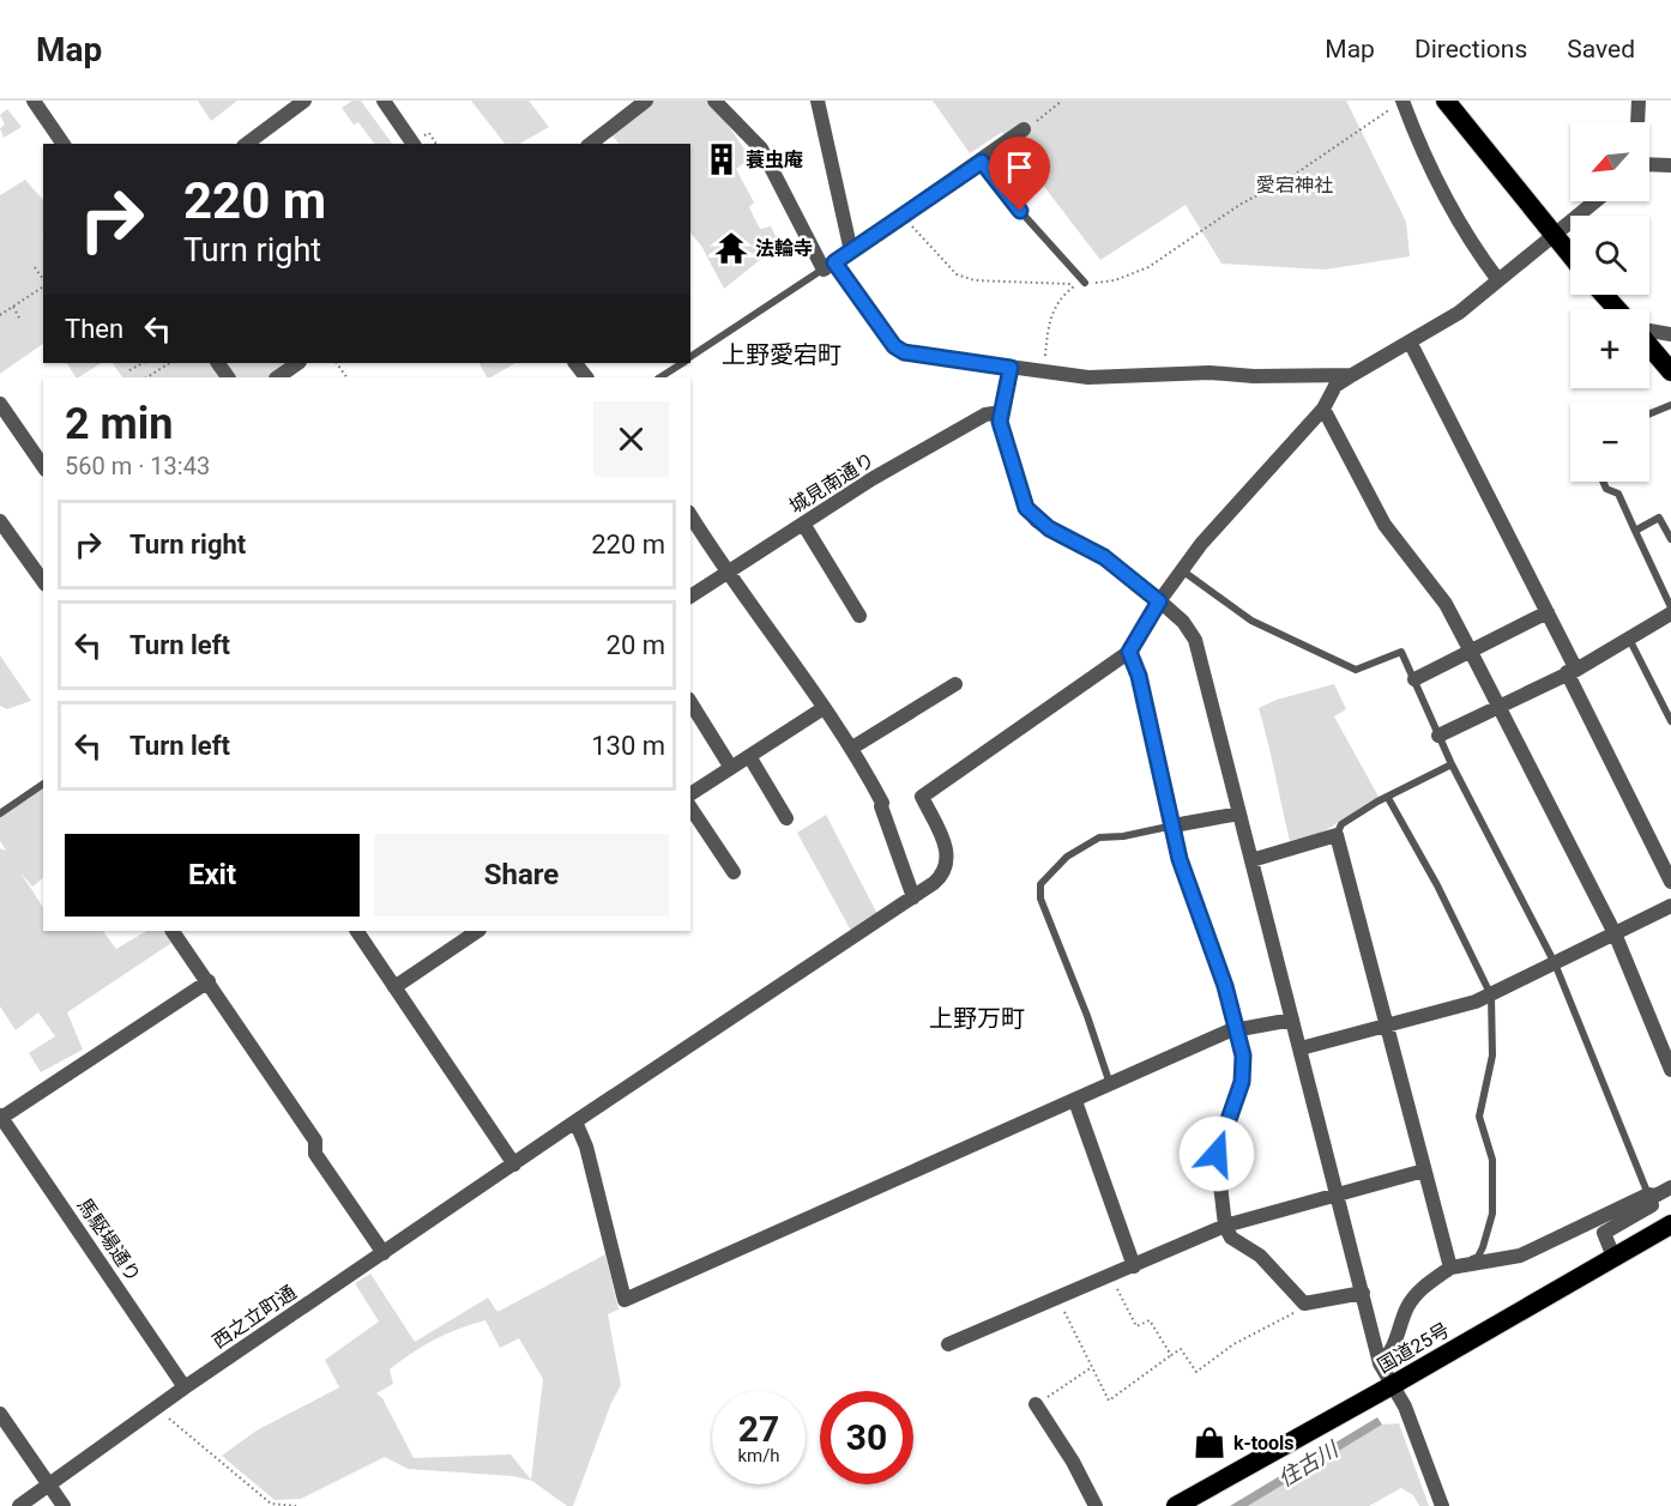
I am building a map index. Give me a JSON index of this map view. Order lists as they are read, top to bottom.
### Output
{
  "streets": {
    "highway": ["国道25号"],
    "street": ["城見南通り", "馬駆場通り", "西之立町通"]
  },
  "crossings": [
    ["馬駆場通り", "西之立町通"]
  ],
  "districts": ["上野愛宕町", "上野万町"],
  "water": ["住古川"],
  "parks": ["愛宕神社"],
  "places": {
    "building": ["蓑虫庵"],
    "temple": ["法輪寺"],
    "shop": ["k-tools"]
  },
  "north": "bottom left",
  "page": {
    "header": "Map",
    "nav": ["Map", "Directions", "Saved"],
    "map_buttons": ["+", "−"],
    "turn": ["220 m", "Turn right"],
    "then": "Then",
    "heading": ["2 min", "560 m · 13:43"],
    "list": [
      {
        "name": "Turn right",
        "value": "220 m"
      },
      {
        "name": "Turn left",
        "value": "20 m"
      },
      {
        "name": "Turn left",
        "value": "130 m"
      }
    ],
    "buttons": ["Exit", "Share"],
    "speed": "27 km/h",
    "limit": "30"
  }
}
